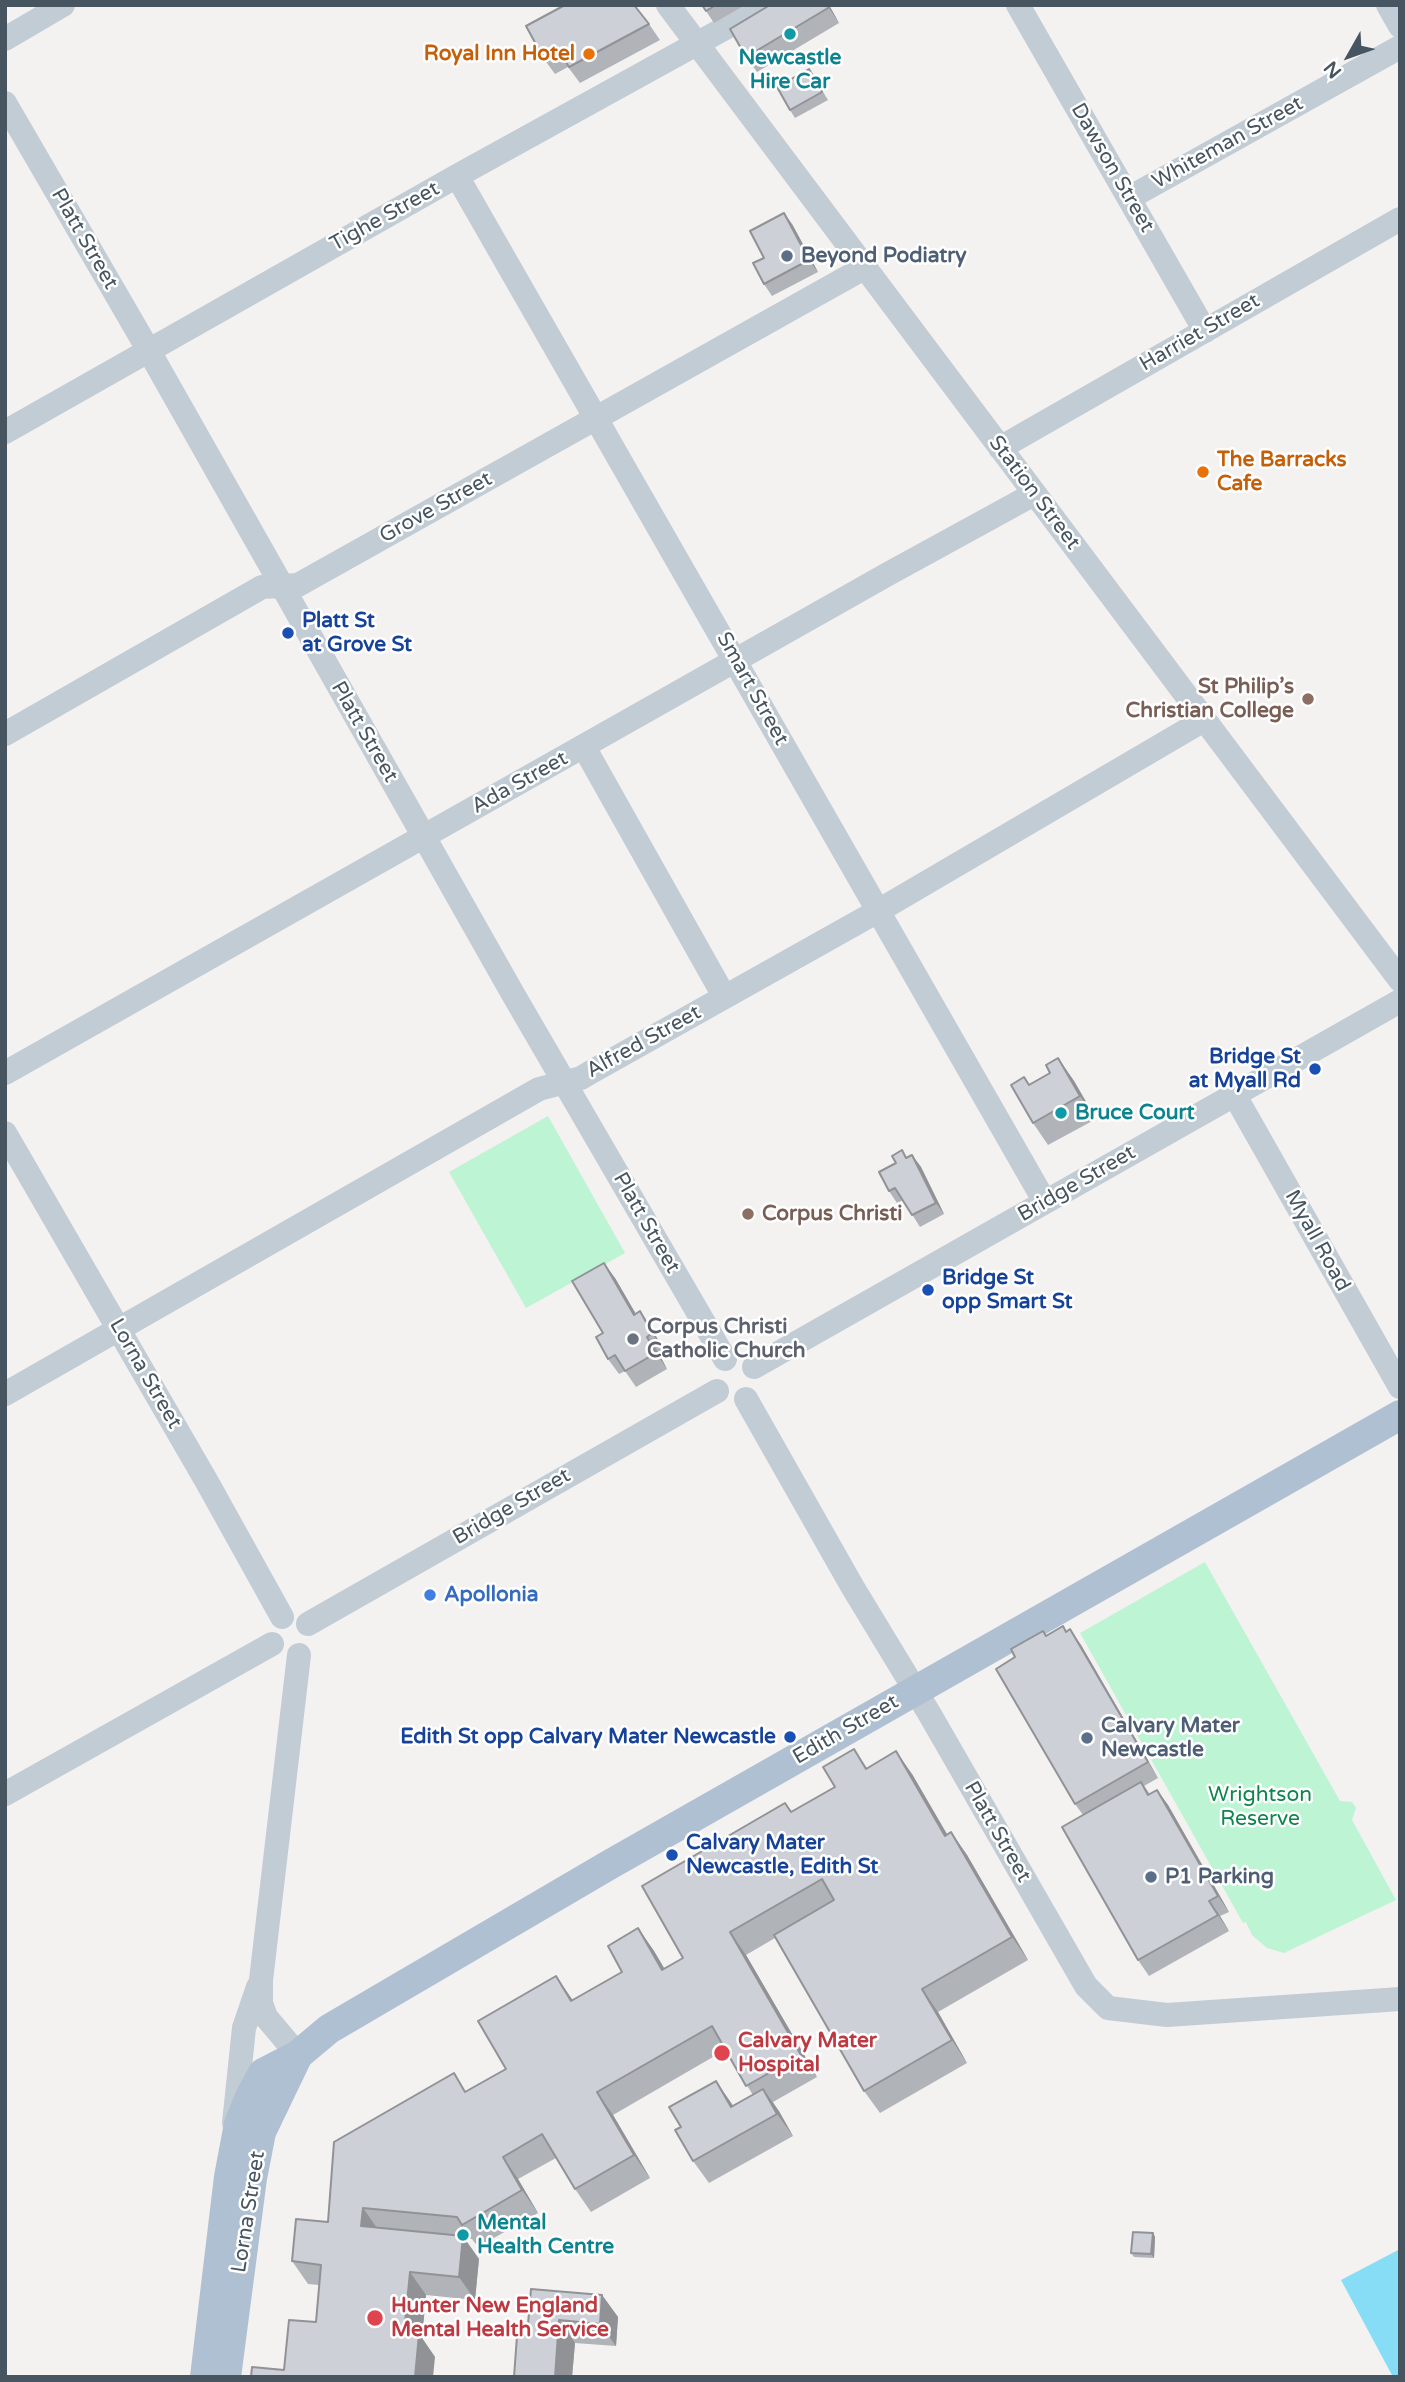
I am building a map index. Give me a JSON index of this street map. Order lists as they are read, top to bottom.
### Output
{
  "streets": {
    "main road": ["Lorna Street", "Edith Street"],
    "street": [
      "Whiteman Street",
      "Dawson Street",
      "Tighe Street",
      "Platt Street",
      "Harriet Street",
      "Station Street",
      "Grove Street",
      "Smart Street",
      "Ada Street",
      "Alfred Street",
      "Bridge Street",
      "Myall Road"
    ]
  },
  "crossings": [
    ["Whiteman Street", "Dawson Street"],
    ["Dawson Street", "Harriet Street"],
    ["Tighe Street", "Platt Street"],
    ["Tighe Street", "Station Street"],
    ["Tighe Street", "Smart Street"],
    ["Platt Street", "Grove Street"],
    ["Platt Street", "Ada Street"],
    ["Platt Street", "Alfred Street"],
    ["Platt Street", "Bridge Street"],
    ["Platt Street", "Edith Street"],
    ["Harriet Street", "Station Street"],
    ["Station Street", "Grove Street"],
    ["Station Street", "Ada Street"],
    ["Station Street", "Alfred Street"],
    ["Grove Street", "Smart Street"],
    ["Smart Street", "Ada Street"],
    ["Smart Street", "Alfred Street"],
    ["Smart Street", "Bridge Street"],
    ["Alfred Street", "Lorna Street"],
    ["Bridge Street", "Myall Road"],
    ["Bridge Street", "Lorna Street"],
    ["Lorna Street", "Edith Street"]
  ],
  "parks": ["Wrightson Reserve"],
  "places": [
    "Newcastle Hire Car",
    "Royal Inn Hotel",
    "Beyond Podiatry",
    "The Barracks Cafe",
    "Platt St at Grove St",
    "St Philip’s Christian College",
    "Bridge St at Myall Rd",
    "Bruce Court",
    "Corpus Christi",
    "Bridge St opp Smart St",
    "Corpus Christi Catholic Church",
    "Apollonia",
    "Edith St opp Calvary Mater Newcastle",
    "Calvary Mater Newcastle",
    "Calvary Mater Newcastle, Edith St",
    "P1 Parking",
    "Calvary Mater Hospital",
    "Mental Health Centre",
    "Hunter New England Mental Health Service"
  ],
  "north": "bottom left"
}
